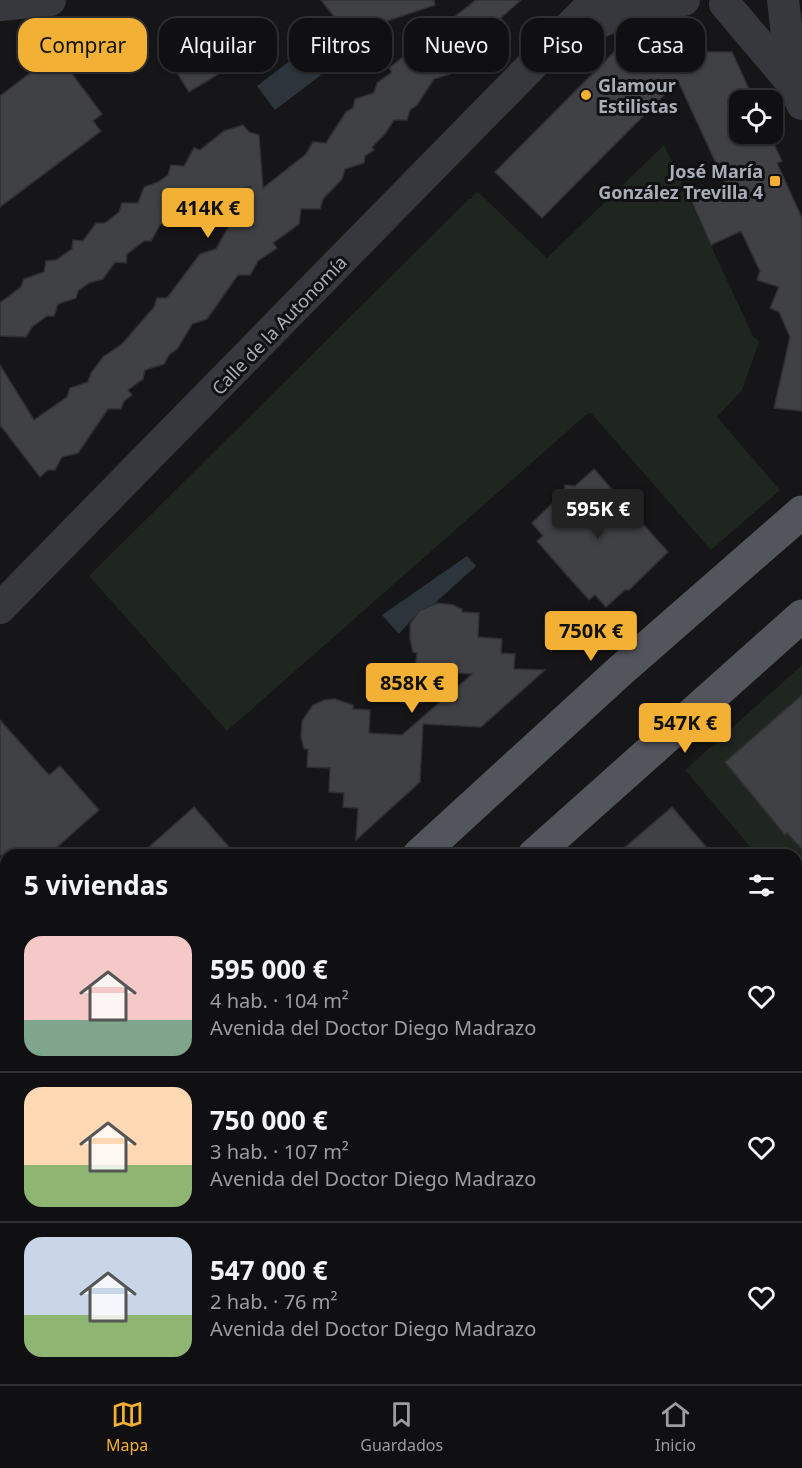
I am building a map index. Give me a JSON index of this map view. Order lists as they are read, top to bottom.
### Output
{
  "streets": {
    "street": ["Calle de la Autonomía"]
  },
  "places": {
    "other": ["Glamour Estilistas"],
    "transit": ["José María González Trevilla 4"]
  },
  "page": {
    "chip": [
      "Comprar",
      "Alquilar",
      "Filtros",
      "Nuevo",
      "Piso",
      "Casa"
    ],
    "price": [
      "414K €",
      "595K €",
      "750K €",
      "858K €",
      "547K €"
    ],
    "heading": "5 viviendas",
    "list": [
      {
        "name": "595 000 €",
        "note": "4 hab. · 104 m² · Avenida del Doctor Diego Madrazo"
      },
      {
        "name": "750 000 €",
        "note": "3 hab. · 107 m² · Avenida del Doctor Diego Madrazo"
      },
      {
        "name": "547 000 €",
        "note": "2 hab. · 76 m² · Avenida del Doctor Diego Madrazo"
      }
    ],
    "tabs": ["Mapa", "Guardados", "Inicio"]
  }
}
